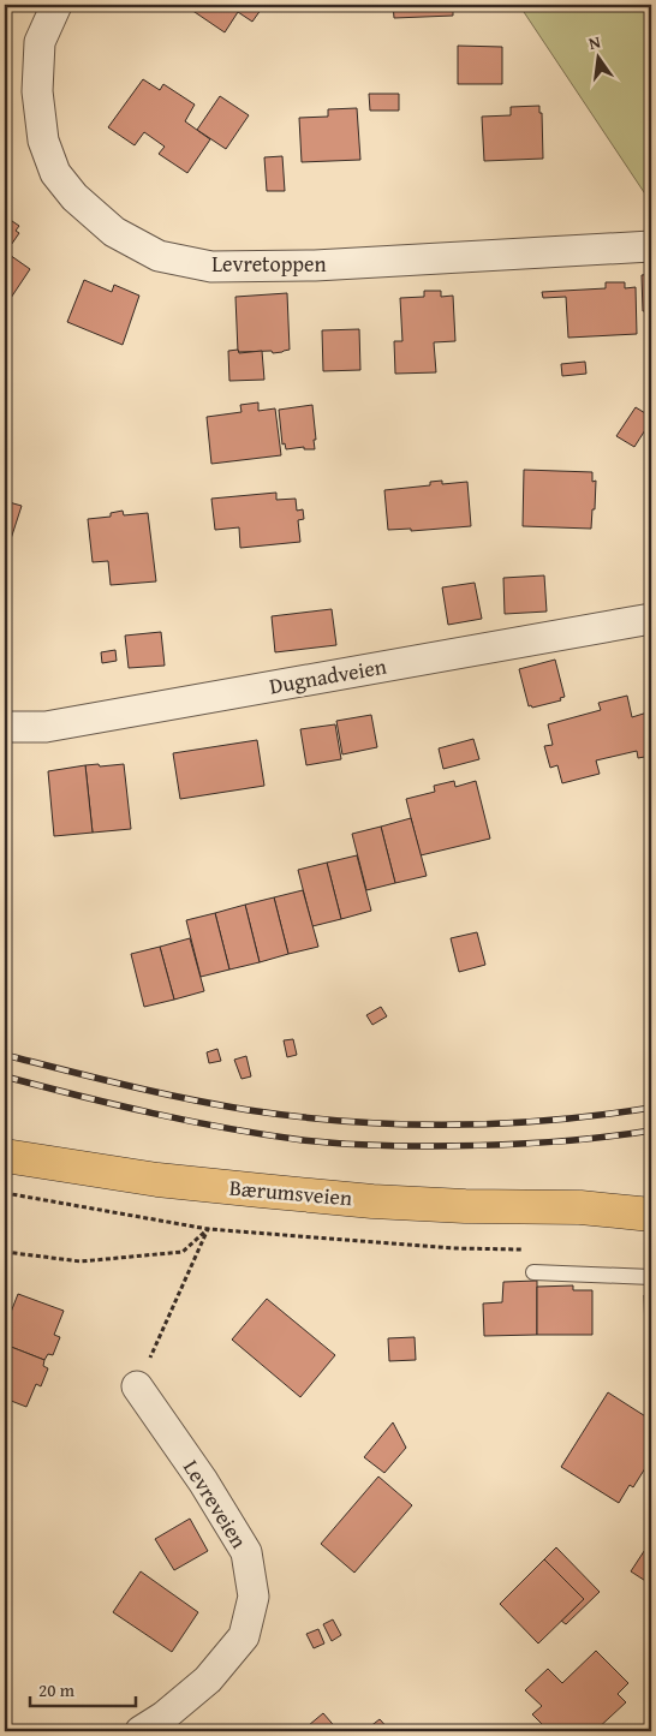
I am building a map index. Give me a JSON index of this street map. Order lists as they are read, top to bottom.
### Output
{
  "streets": {
    "main road": ["Bærumsveien"],
    "street": ["Levretoppen", "Dugnadveien", "Levreveien"]
  },
  "scale_bar": "20 m",
  "north": "top"
}
